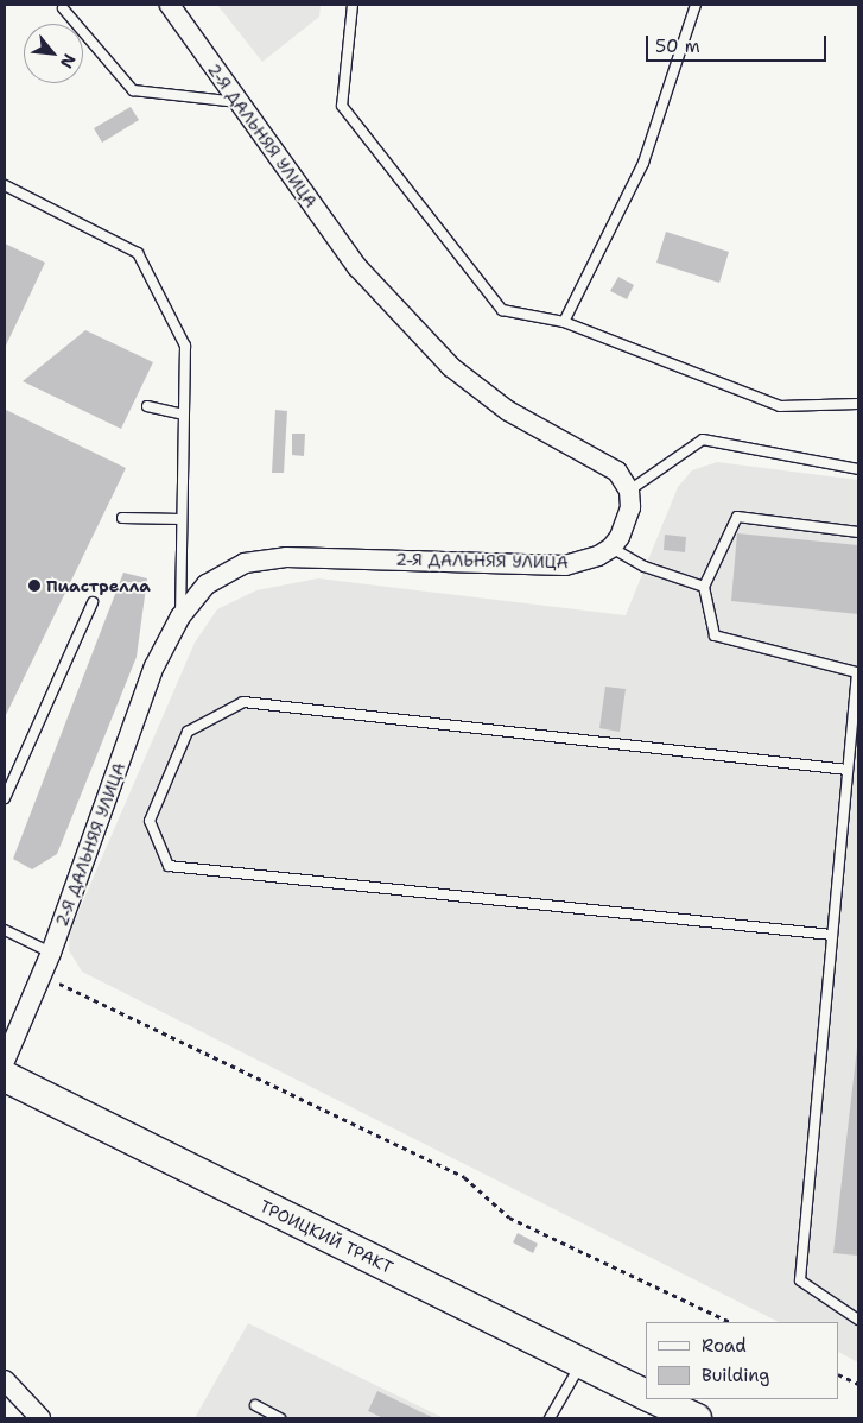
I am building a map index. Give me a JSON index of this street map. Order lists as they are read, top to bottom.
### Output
{
  "streets": {
    "main road": ["ТРОИЦКИЙ ТРАКТ"],
    "street": ["2-Я ДАЛЬНЯЯ УЛИЦА"]
  },
  "places": ["Пиастрелла"],
  "legend": ["Road", "Building"],
  "scale_bar": "50 m",
  "north": "bottom right"
}
